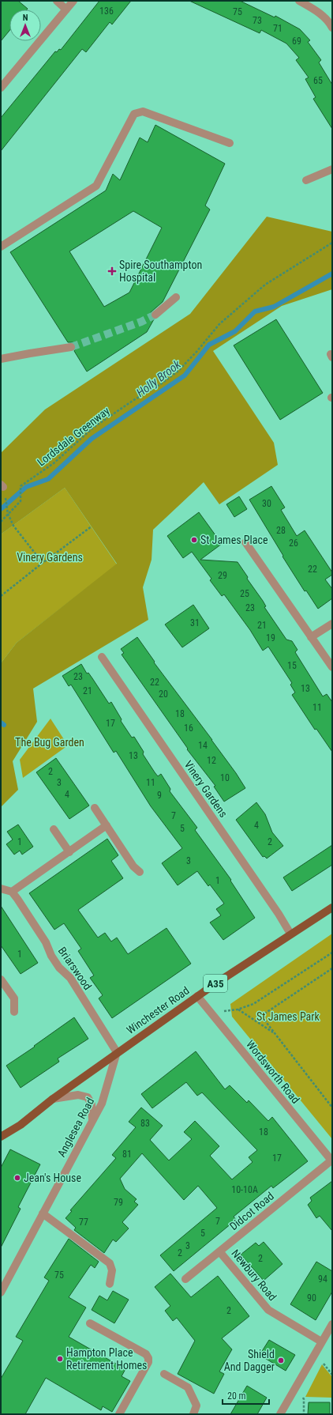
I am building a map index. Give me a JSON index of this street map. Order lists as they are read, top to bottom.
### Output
{
  "streets": {
    "main road": ["A35", "Winchester Road"],
    "street": [
      "Vinery Gardens",
      "Briarswood",
      "Wordsworth Road",
      "Anglesea Road",
      "Didcot Road",
      "Newbury Road"
    ],
    "path": ["Lordsdale Greenway"]
  },
  "crossings": [
    ["Vinery Gardens", "Winchester Road"],
    ["Briarswood", "Winchester Road"],
    ["Briarswood", "Anglesea Road"],
    ["Winchester Road", "Wordsworth Road"],
    ["Winchester Road", "Anglesea Road"],
    ["Wordsworth Road", "Didcot Road"],
    ["Didcot Road", "Newbury Road"]
  ],
  "water": ["Holly Brook"],
  "parks": ["Vinery Gardens", "The Bug Garden", "St James Park"],
  "places": {
    "health": ["Spire Southampton Hospital"],
    "other": [
      "St James Place",
      "Jean's House",
      "Hampton Place Retirement Homes",
      "Shield And Dagger"
    ]
  },
  "house_numbers": [
    "136",
    "75",
    "73",
    "71",
    "69",
    "65",
    "30",
    "28",
    "26",
    "22",
    "29",
    "25",
    "23",
    "31",
    "21",
    "19",
    "15",
    "23",
    "22",
    "13",
    "21",
    "20",
    "11",
    "18",
    "17",
    "16",
    "14",
    "13",
    "12",
    "2",
    "10",
    "3",
    "11",
    "4",
    "9",
    "7",
    "4",
    "5",
    "1",
    "2",
    "3",
    "1",
    "1",
    "83",
    "18",
    "81",
    "17",
    "10-10A",
    "79",
    "7",
    "77",
    "5",
    "3",
    "2",
    "2",
    "75",
    "94",
    "90",
    "2"
  ],
  "scale_bar": "20 m",
  "north": "top"
}
